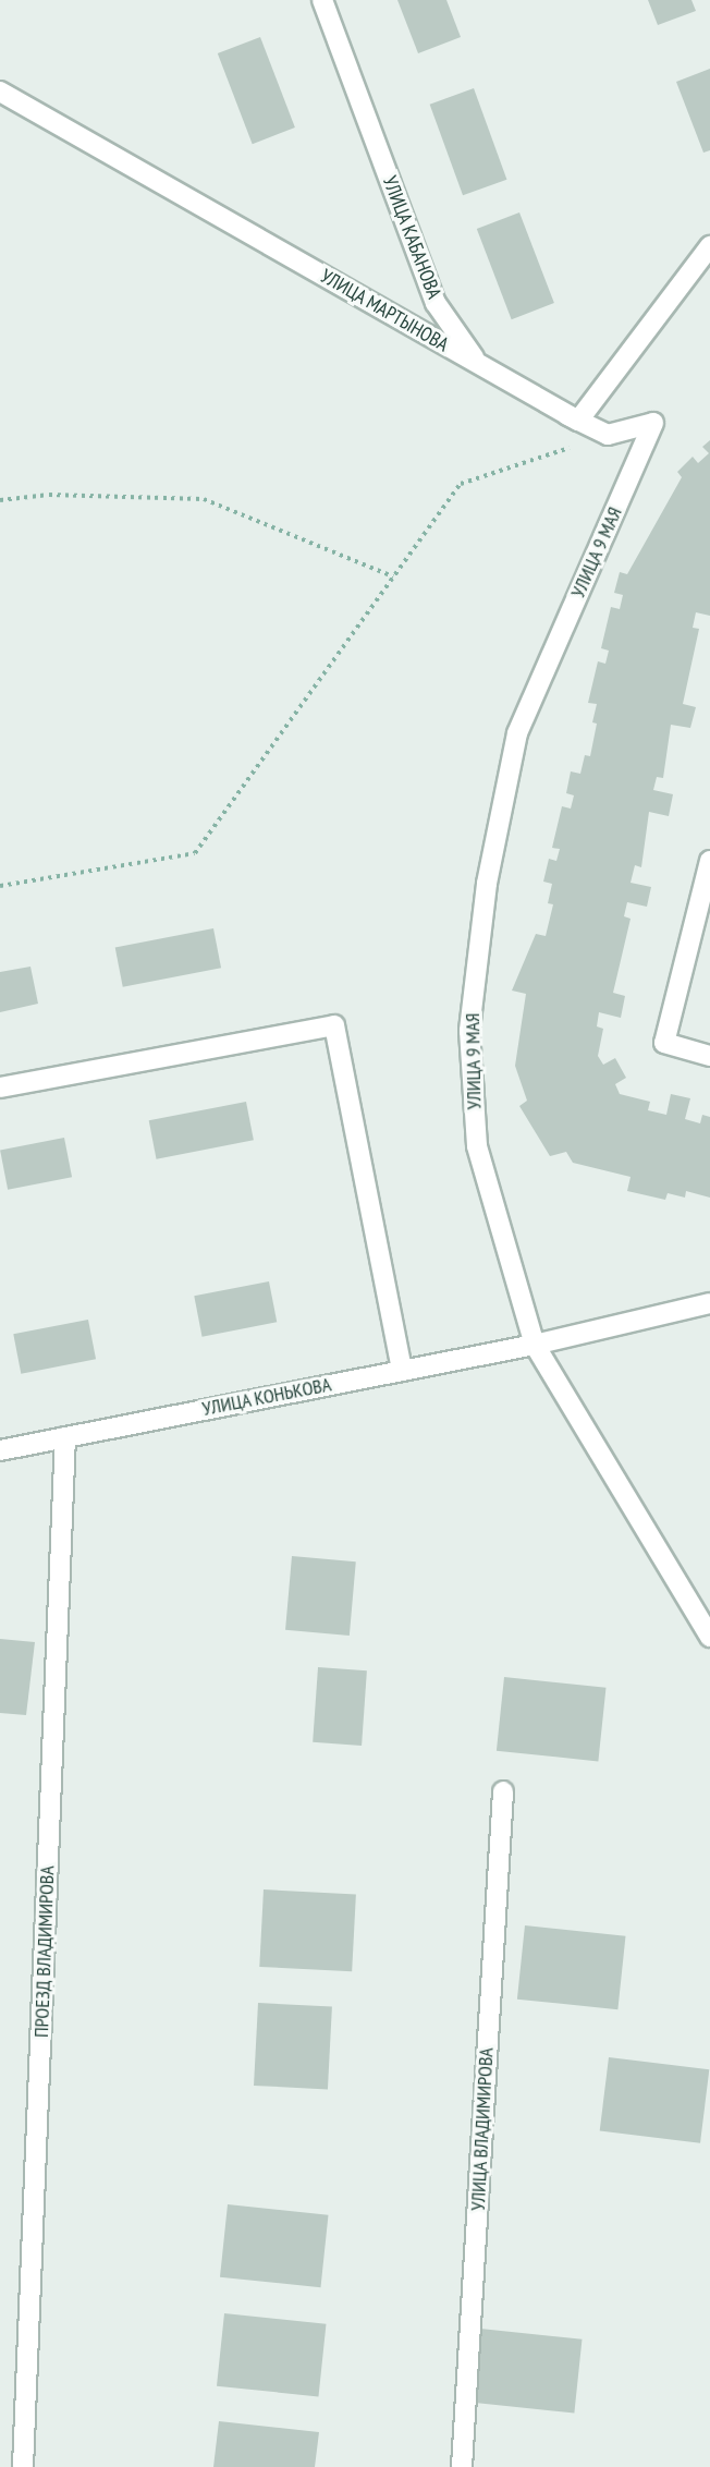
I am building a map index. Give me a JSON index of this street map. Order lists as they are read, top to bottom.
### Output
{
  "streets": {
    "street": [
      "УЛИЦА КАБАНОВА",
      "УЛИЦА МАРТЫНОВА",
      "УЛИЦА 9 МАЯ",
      "УЛИЦА КОНЬКОВА",
      "ПРОЕЗД ВЛАДИМИРОВА",
      "УЛИЦА ВЛАДИМИРОВА"
    ]
  },
  "crossings": [
    ["УЛИЦА КАБАНОВА", "УЛИЦА МАРТЫНОВА"],
    ["УЛИЦА КАБАНОВА", "УЛИЦА 9 МАЯ"],
    ["УЛИЦА 9 МАЯ", "УЛИЦА КОНЬКОВА"],
    ["УЛИЦА КОНЬКОВА", "ПРОЕЗД ВЛАДИМИРОВА"]
  ]
}
